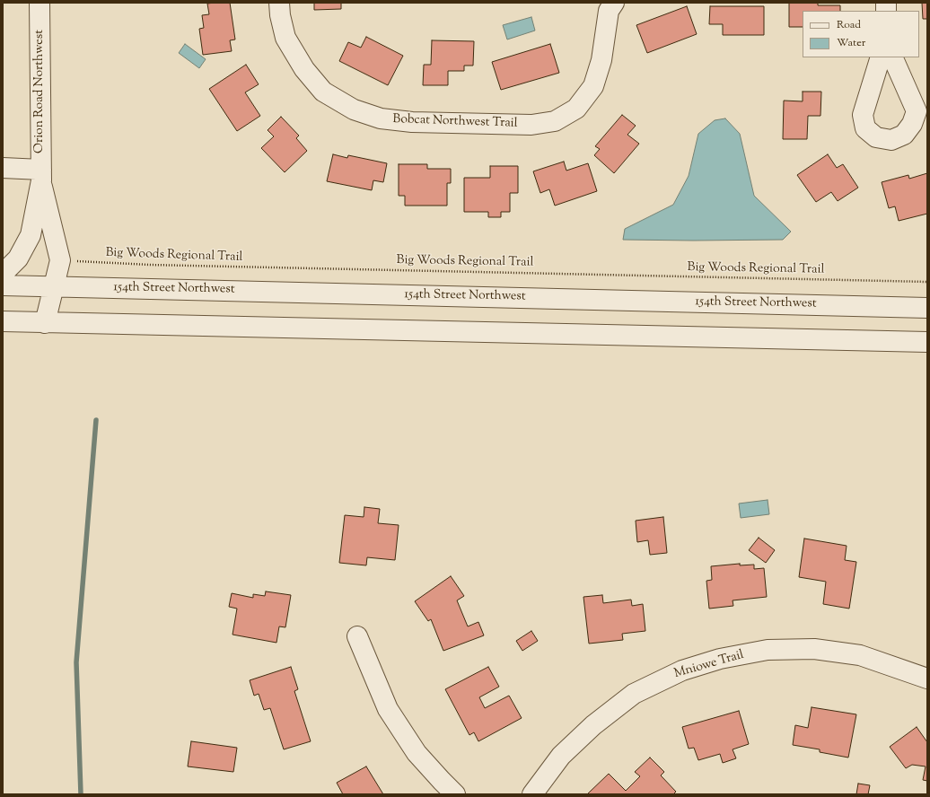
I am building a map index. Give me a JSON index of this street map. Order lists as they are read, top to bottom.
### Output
{
  "streets": {
    "street": [
      "Orion Road Northwest",
      "Bobcat Northwest Trail",
      "154th Street Northwest",
      "Mniowe Trail"
    ],
    "path": ["Big Woods Regional Trail"]
  },
  "crossings": [
    ["Orion Road Northwest", "Big Woods Regional Trail"],
    ["Orion Road Northwest", "154th Street Northwest"]
  ],
  "legend": ["Road", "Water"]
}
